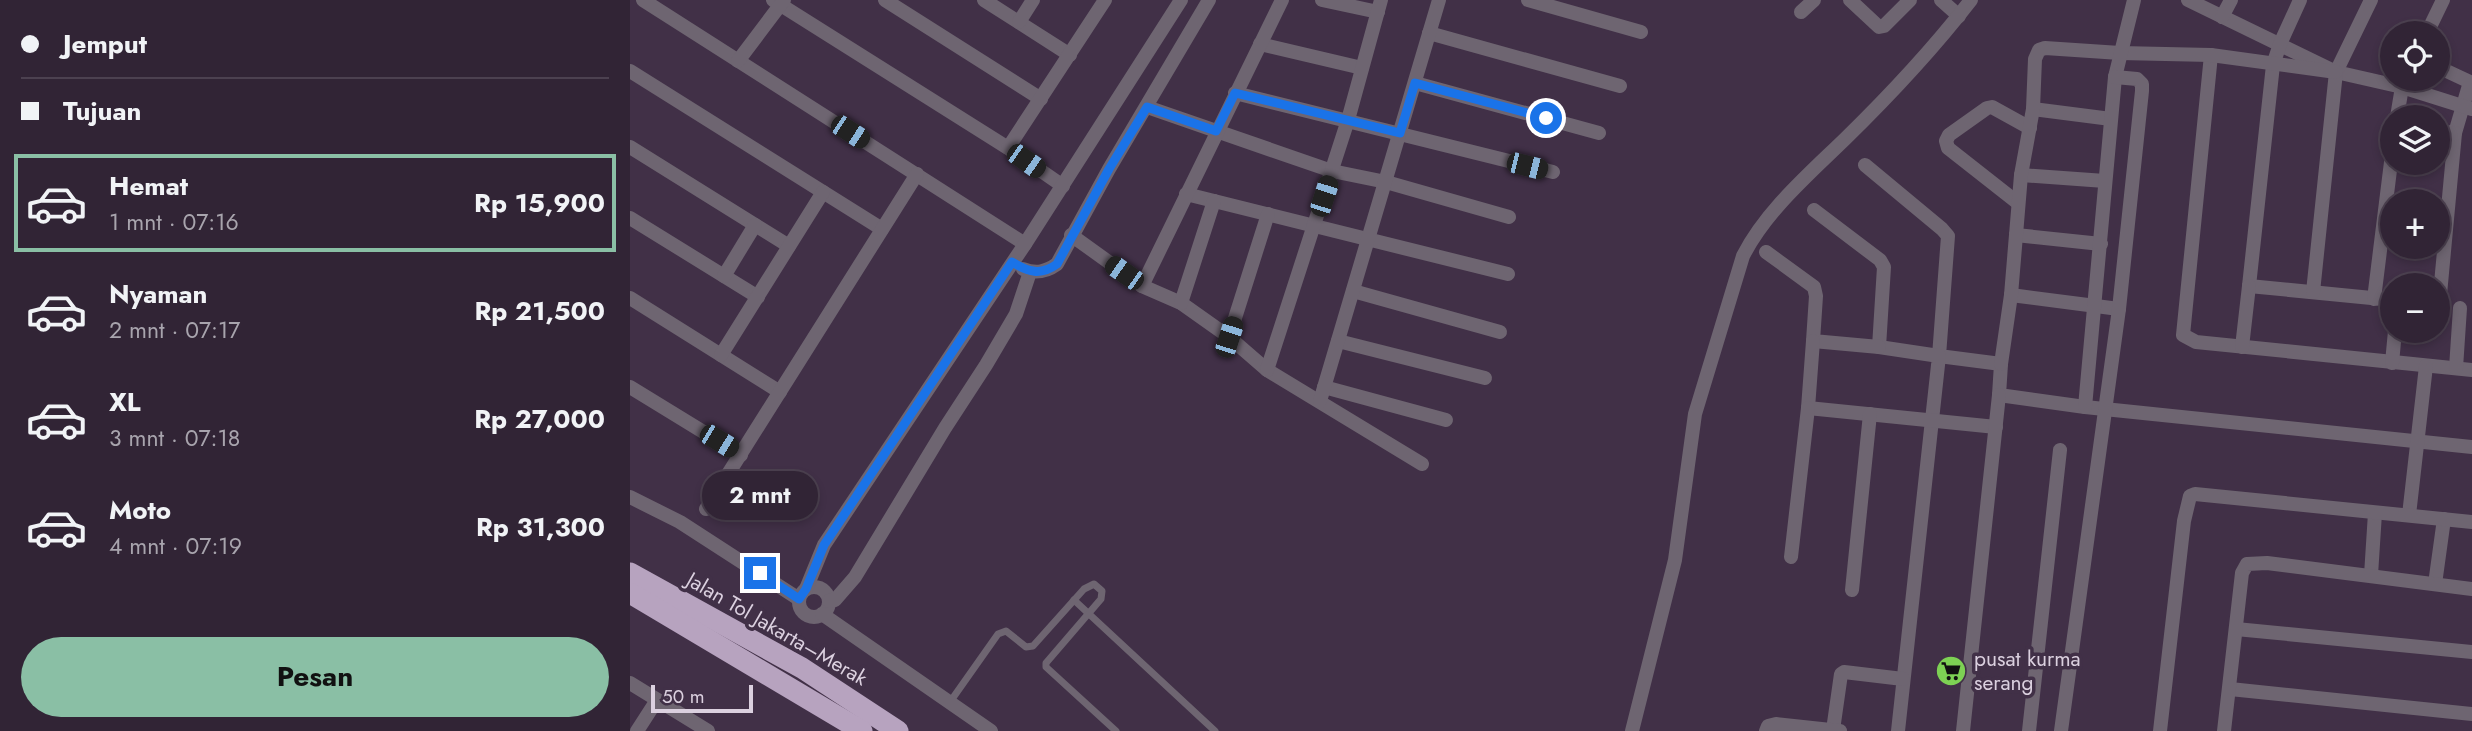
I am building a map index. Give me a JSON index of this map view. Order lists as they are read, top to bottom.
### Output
{
  "streets": {
    "highway": ["Jalan Tol Jakarta–Merak"]
  },
  "places": {
    "supermarket": ["pusat kurma serang"]
  },
  "scale_bar": "50 m",
  "page": {
    "banner": ["Jemput", "Tujuan"],
    "map_buttons": ["+", "−"],
    "list": [
      {
        "name": "Hemat",
        "note": "1 mnt · 07:16",
        "value": "Rp 15,900"
      },
      {
        "name": "Nyaman",
        "note": "2 mnt · 07:17",
        "value": "Rp 21,500"
      },
      {
        "name": "XL",
        "note": "3 mnt · 07:18",
        "value": "Rp 27,000"
      },
      {
        "name": "Moto",
        "note": "4 mnt · 07:19",
        "value": "Rp 31,300"
      }
    ],
    "bubble": "2 mnt",
    "buttons": "Pesan",
    "scale": "50 m"
  }
}
